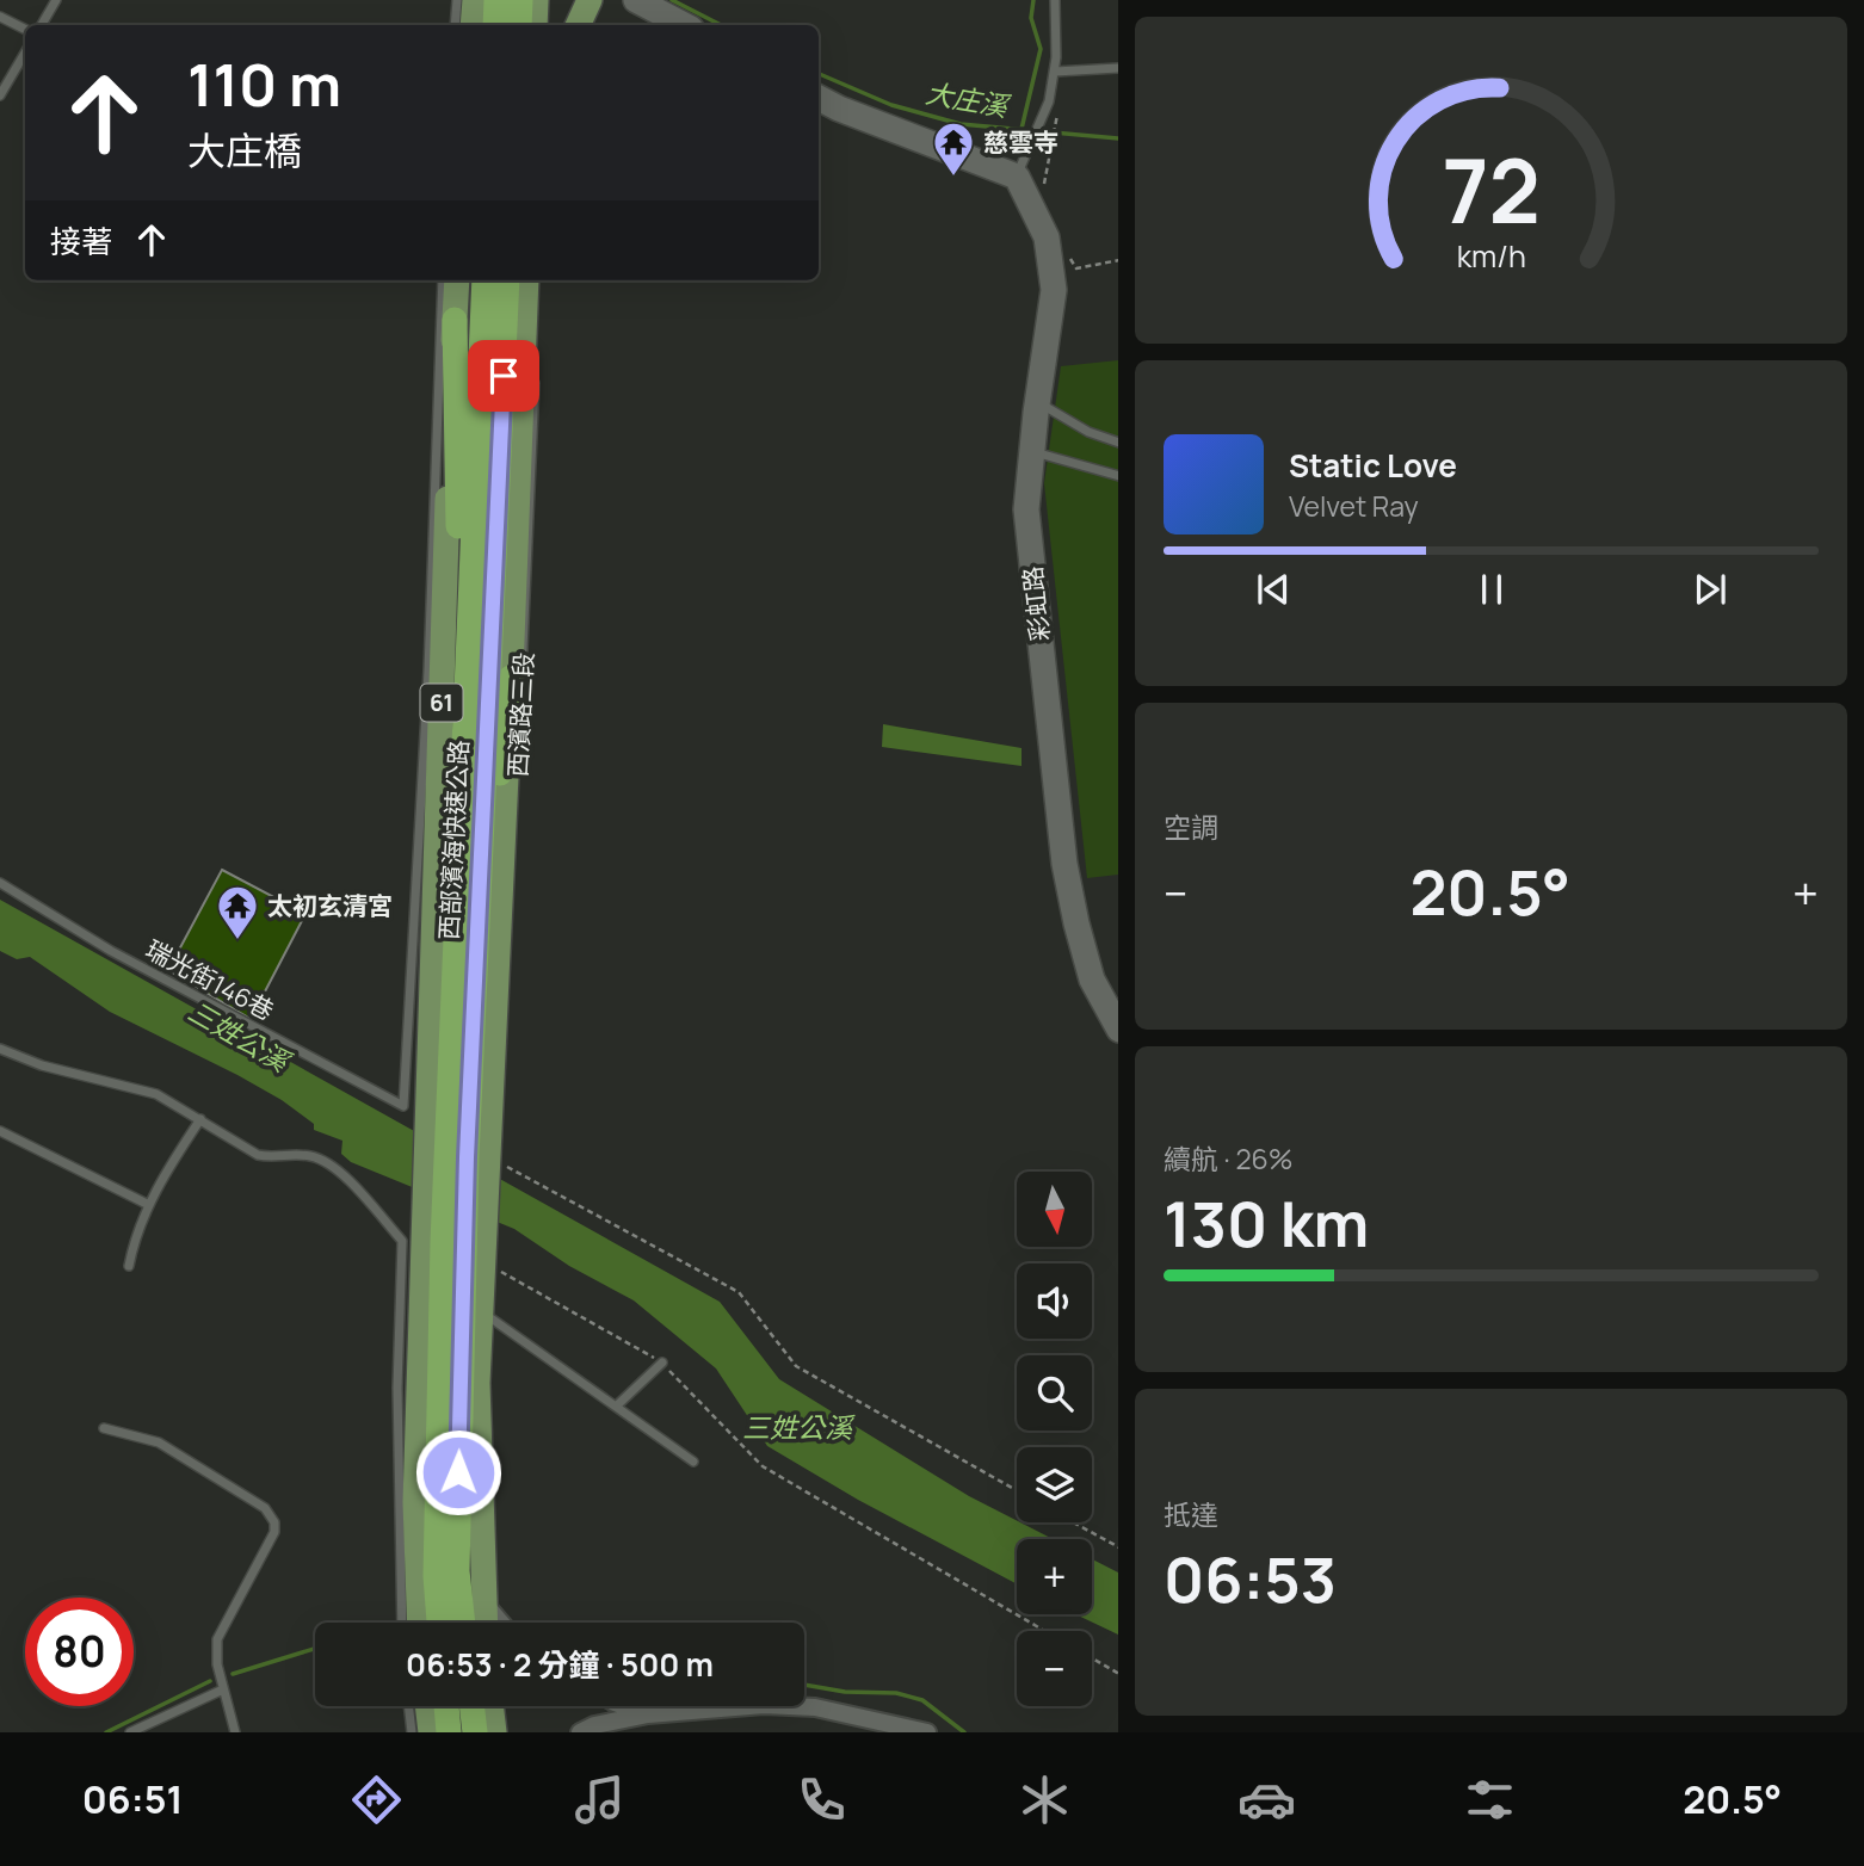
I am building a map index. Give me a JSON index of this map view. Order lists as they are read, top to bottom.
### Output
{
  "streets": {
    "highway": ["61", "西部濱海快速公路"],
    "main road": ["西濱路三段"],
    "street": ["彩虹路"],
    "lane": ["瑞光街146巷"]
  },
  "crossings": [
    ["61", "西濱路三段"],
    ["61", "西部濱海快速公路"],
    ["西濱路三段", "西部濱海快速公路"]
  ],
  "water": ["大庄溪", "三姓公溪"],
  "places": {
    "temple": ["慈雲寺", "太初玄清宮"]
  },
  "north": "bottom",
  "page": {
    "turn": ["110 m", "大庄橋"],
    "then": "接著",
    "song": ["Static Love", "Velvet Ray"],
    "tile": [
      "空調",
      ["續航 · 26%", "130 km"],
      ["抵達", "06:53"]
    ],
    "heat": ["−", "20.5°", "+"],
    "map_buttons": ["+", "−"],
    "limit": "80",
    "trip": "06:53 · 2 分鐘 · 500 m",
    "tabs": ["06:51", "20.5°"],
    "gauge": ["72", "km/h"]
  }
}
